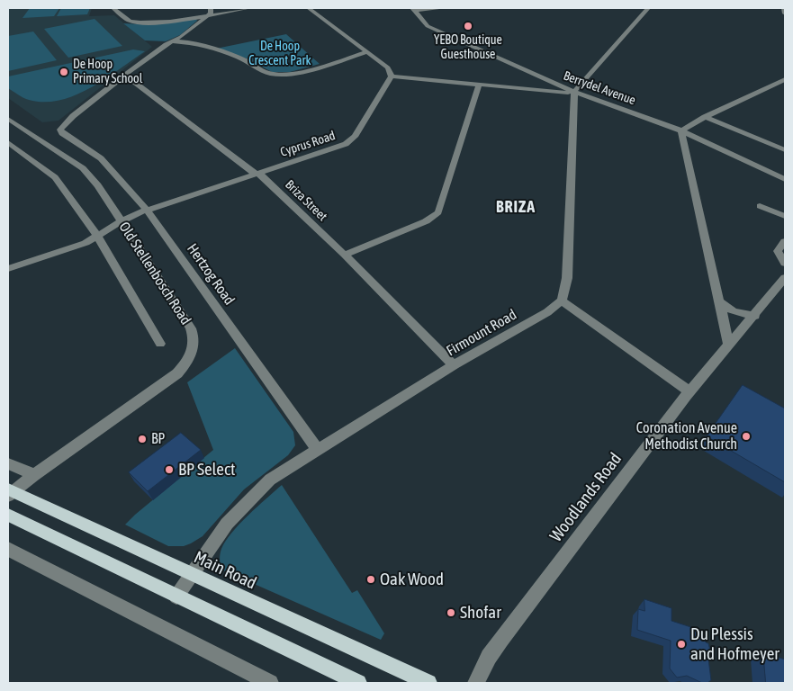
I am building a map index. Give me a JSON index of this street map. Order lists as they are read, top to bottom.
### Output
{
  "streets": {
    "main road": ["Main Road"],
    "street": [
      "Berrydel Avenue",
      "Cyprus Road",
      "Briza Street",
      "Old Stellenbosch Road",
      "Hertzog Road",
      "Firmount Road",
      "Woodlands Road"
    ]
  },
  "crossings": [
    ["Cyprus Road", "Briza Street"],
    ["Cyprus Road", "Old Stellenbosch Road"],
    ["Cyprus Road", "Hertzog Road"],
    ["Briza Street", "Hertzog Road"],
    ["Briza Street", "Firmount Road"],
    ["Old Stellenbosch Road", "Main Road"],
    ["Hertzog Road", "Firmount Road"],
    ["Firmount Road", "Main Road"]
  ],
  "districts": ["BRIZA"],
  "parks": ["De Hoop Crescent Park"],
  "places": [
    "YEBO Boutique Guesthouse",
    "De Hoop Primary School",
    "Coronation Avenue Methodist Church",
    "BP",
    "BP Select",
    "Oak Wood",
    "Shofar",
    "Du Plessis and Hofmeyer"
  ]
}
